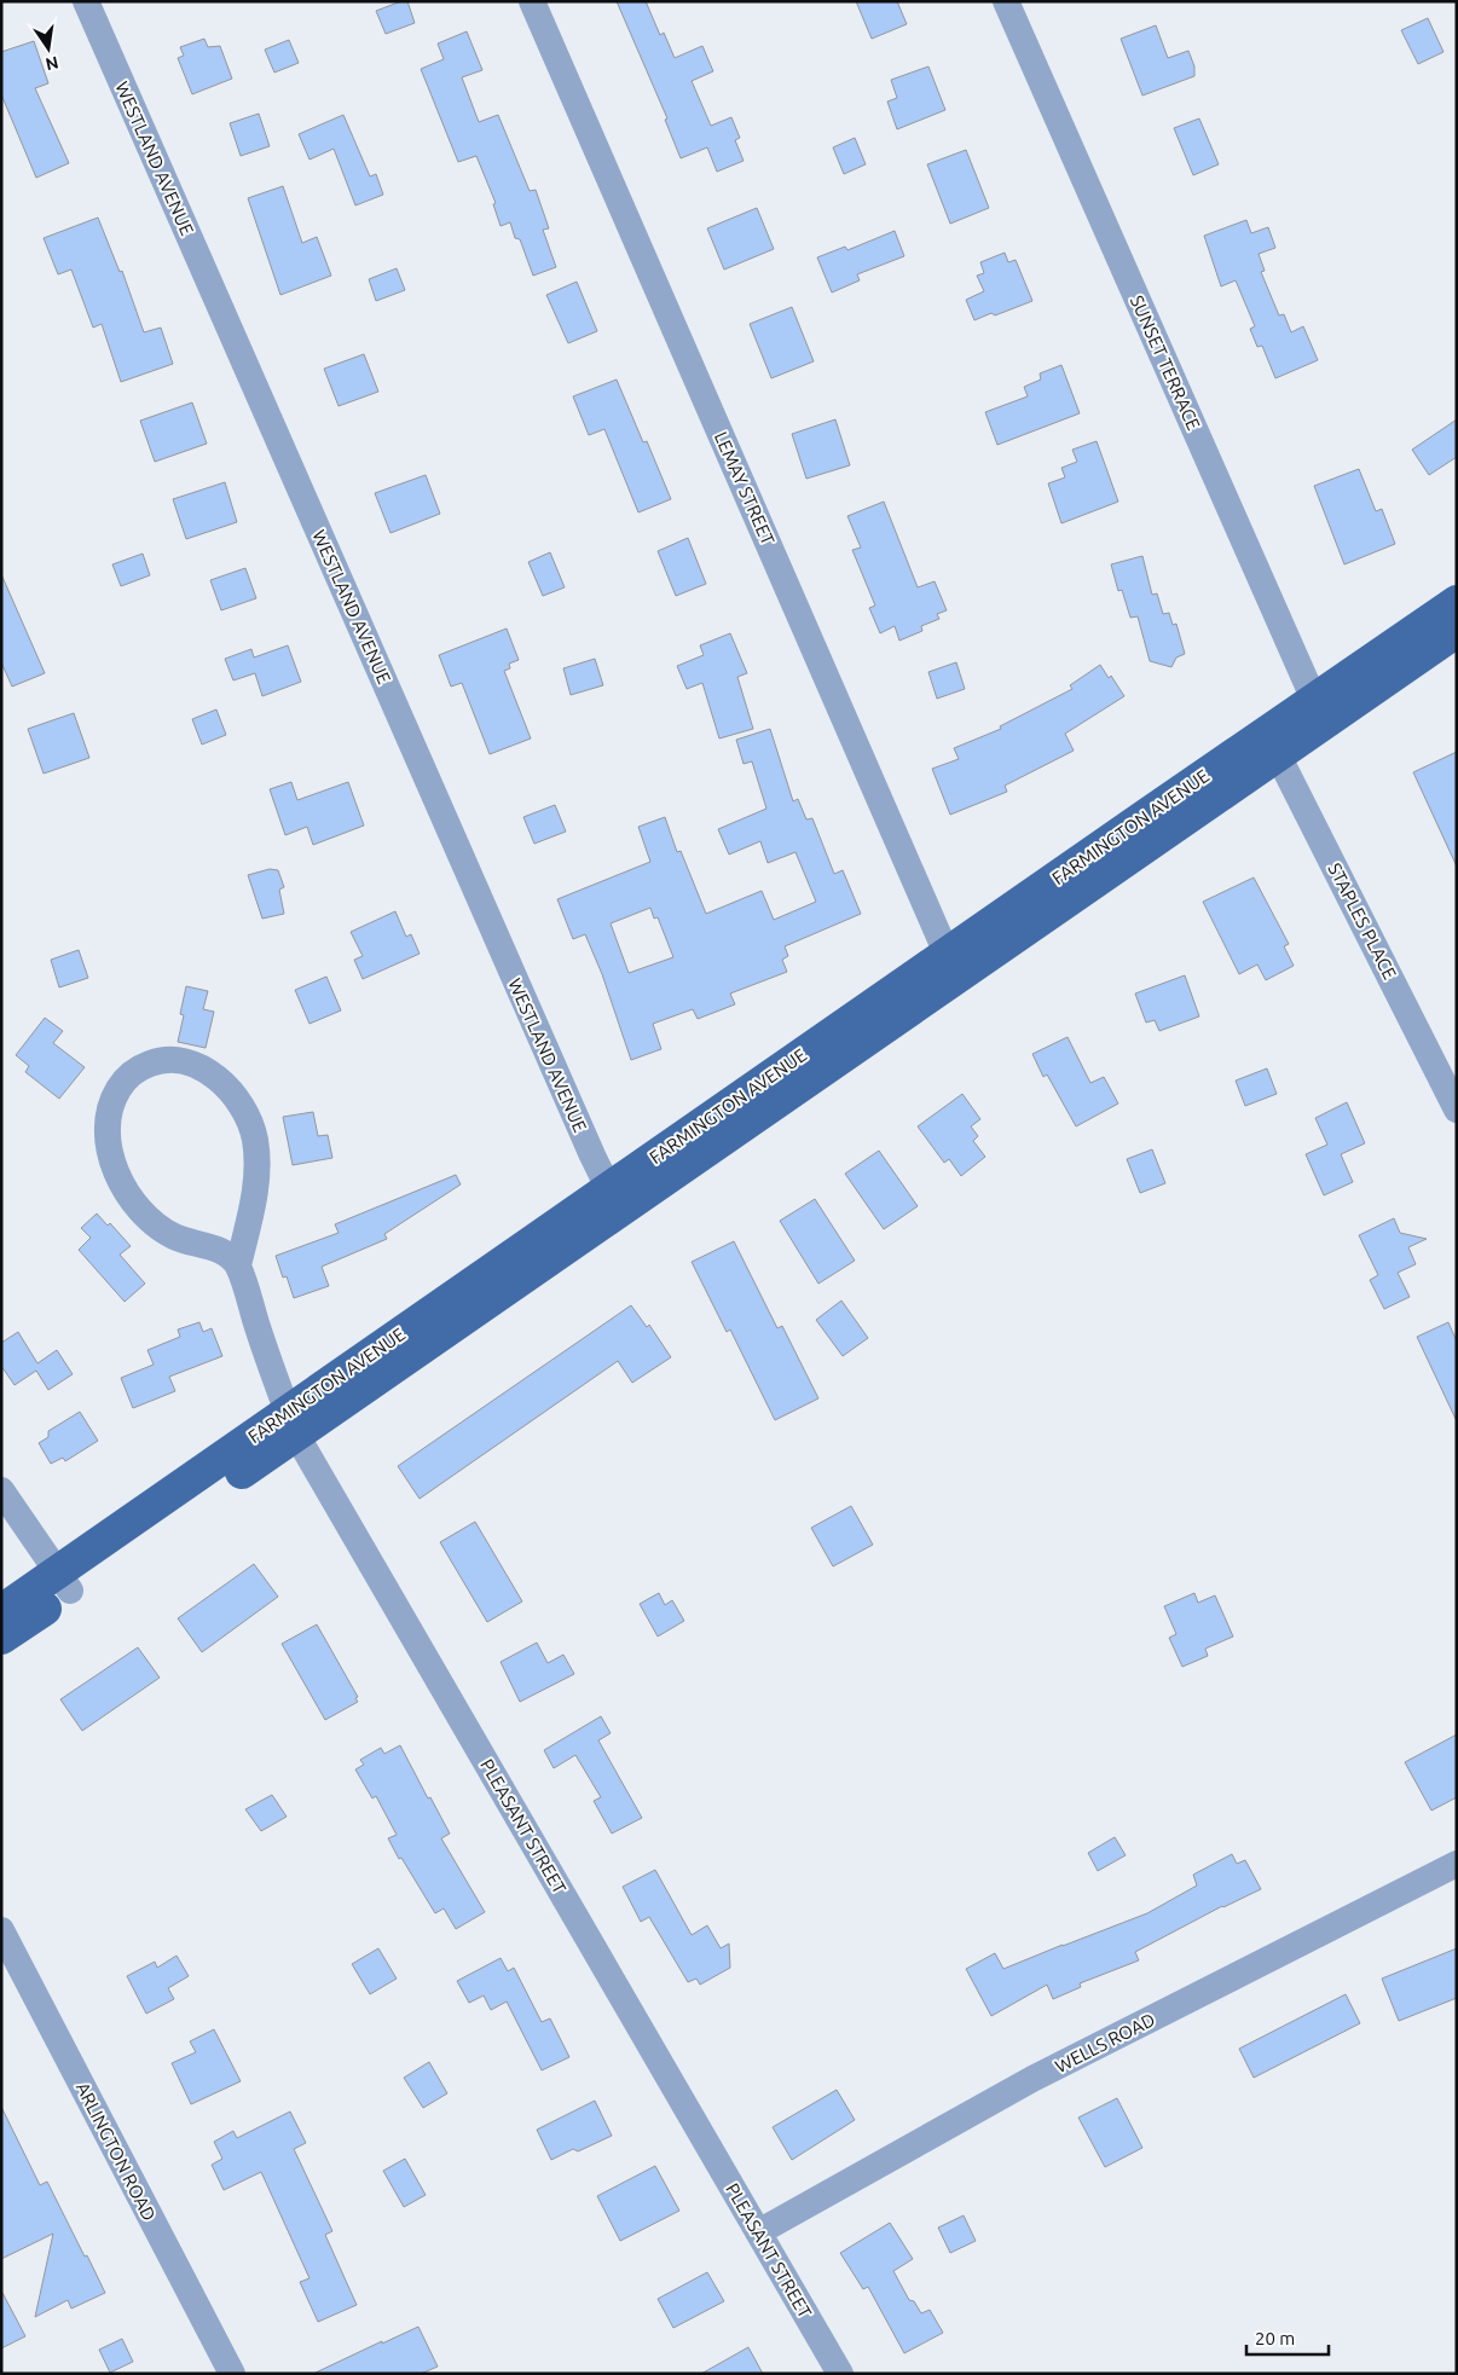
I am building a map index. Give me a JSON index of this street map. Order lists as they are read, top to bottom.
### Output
{
  "streets": {
    "main road": ["FARMINGTON AVENUE"],
    "street": [
      "WESTLAND AVENUE",
      "SUNSET TERRACE",
      "LEMAY STREET",
      "STAPLES PLACE",
      "PLEASANT STREET",
      "WELLS ROAD",
      "ARLINGTON ROAD"
    ]
  },
  "crossings": [
    ["WESTLAND AVENUE", "FARMINGTON AVENUE"],
    ["SUNSET TERRACE", "FARMINGTON AVENUE"],
    ["LEMAY STREET", "FARMINGTON AVENUE"],
    ["FARMINGTON AVENUE", "STAPLES PLACE"],
    ["FARMINGTON AVENUE", "PLEASANT STREET"],
    ["PLEASANT STREET", "WELLS ROAD"]
  ],
  "scale_bar": "20 m",
  "north": "bottom"
}
